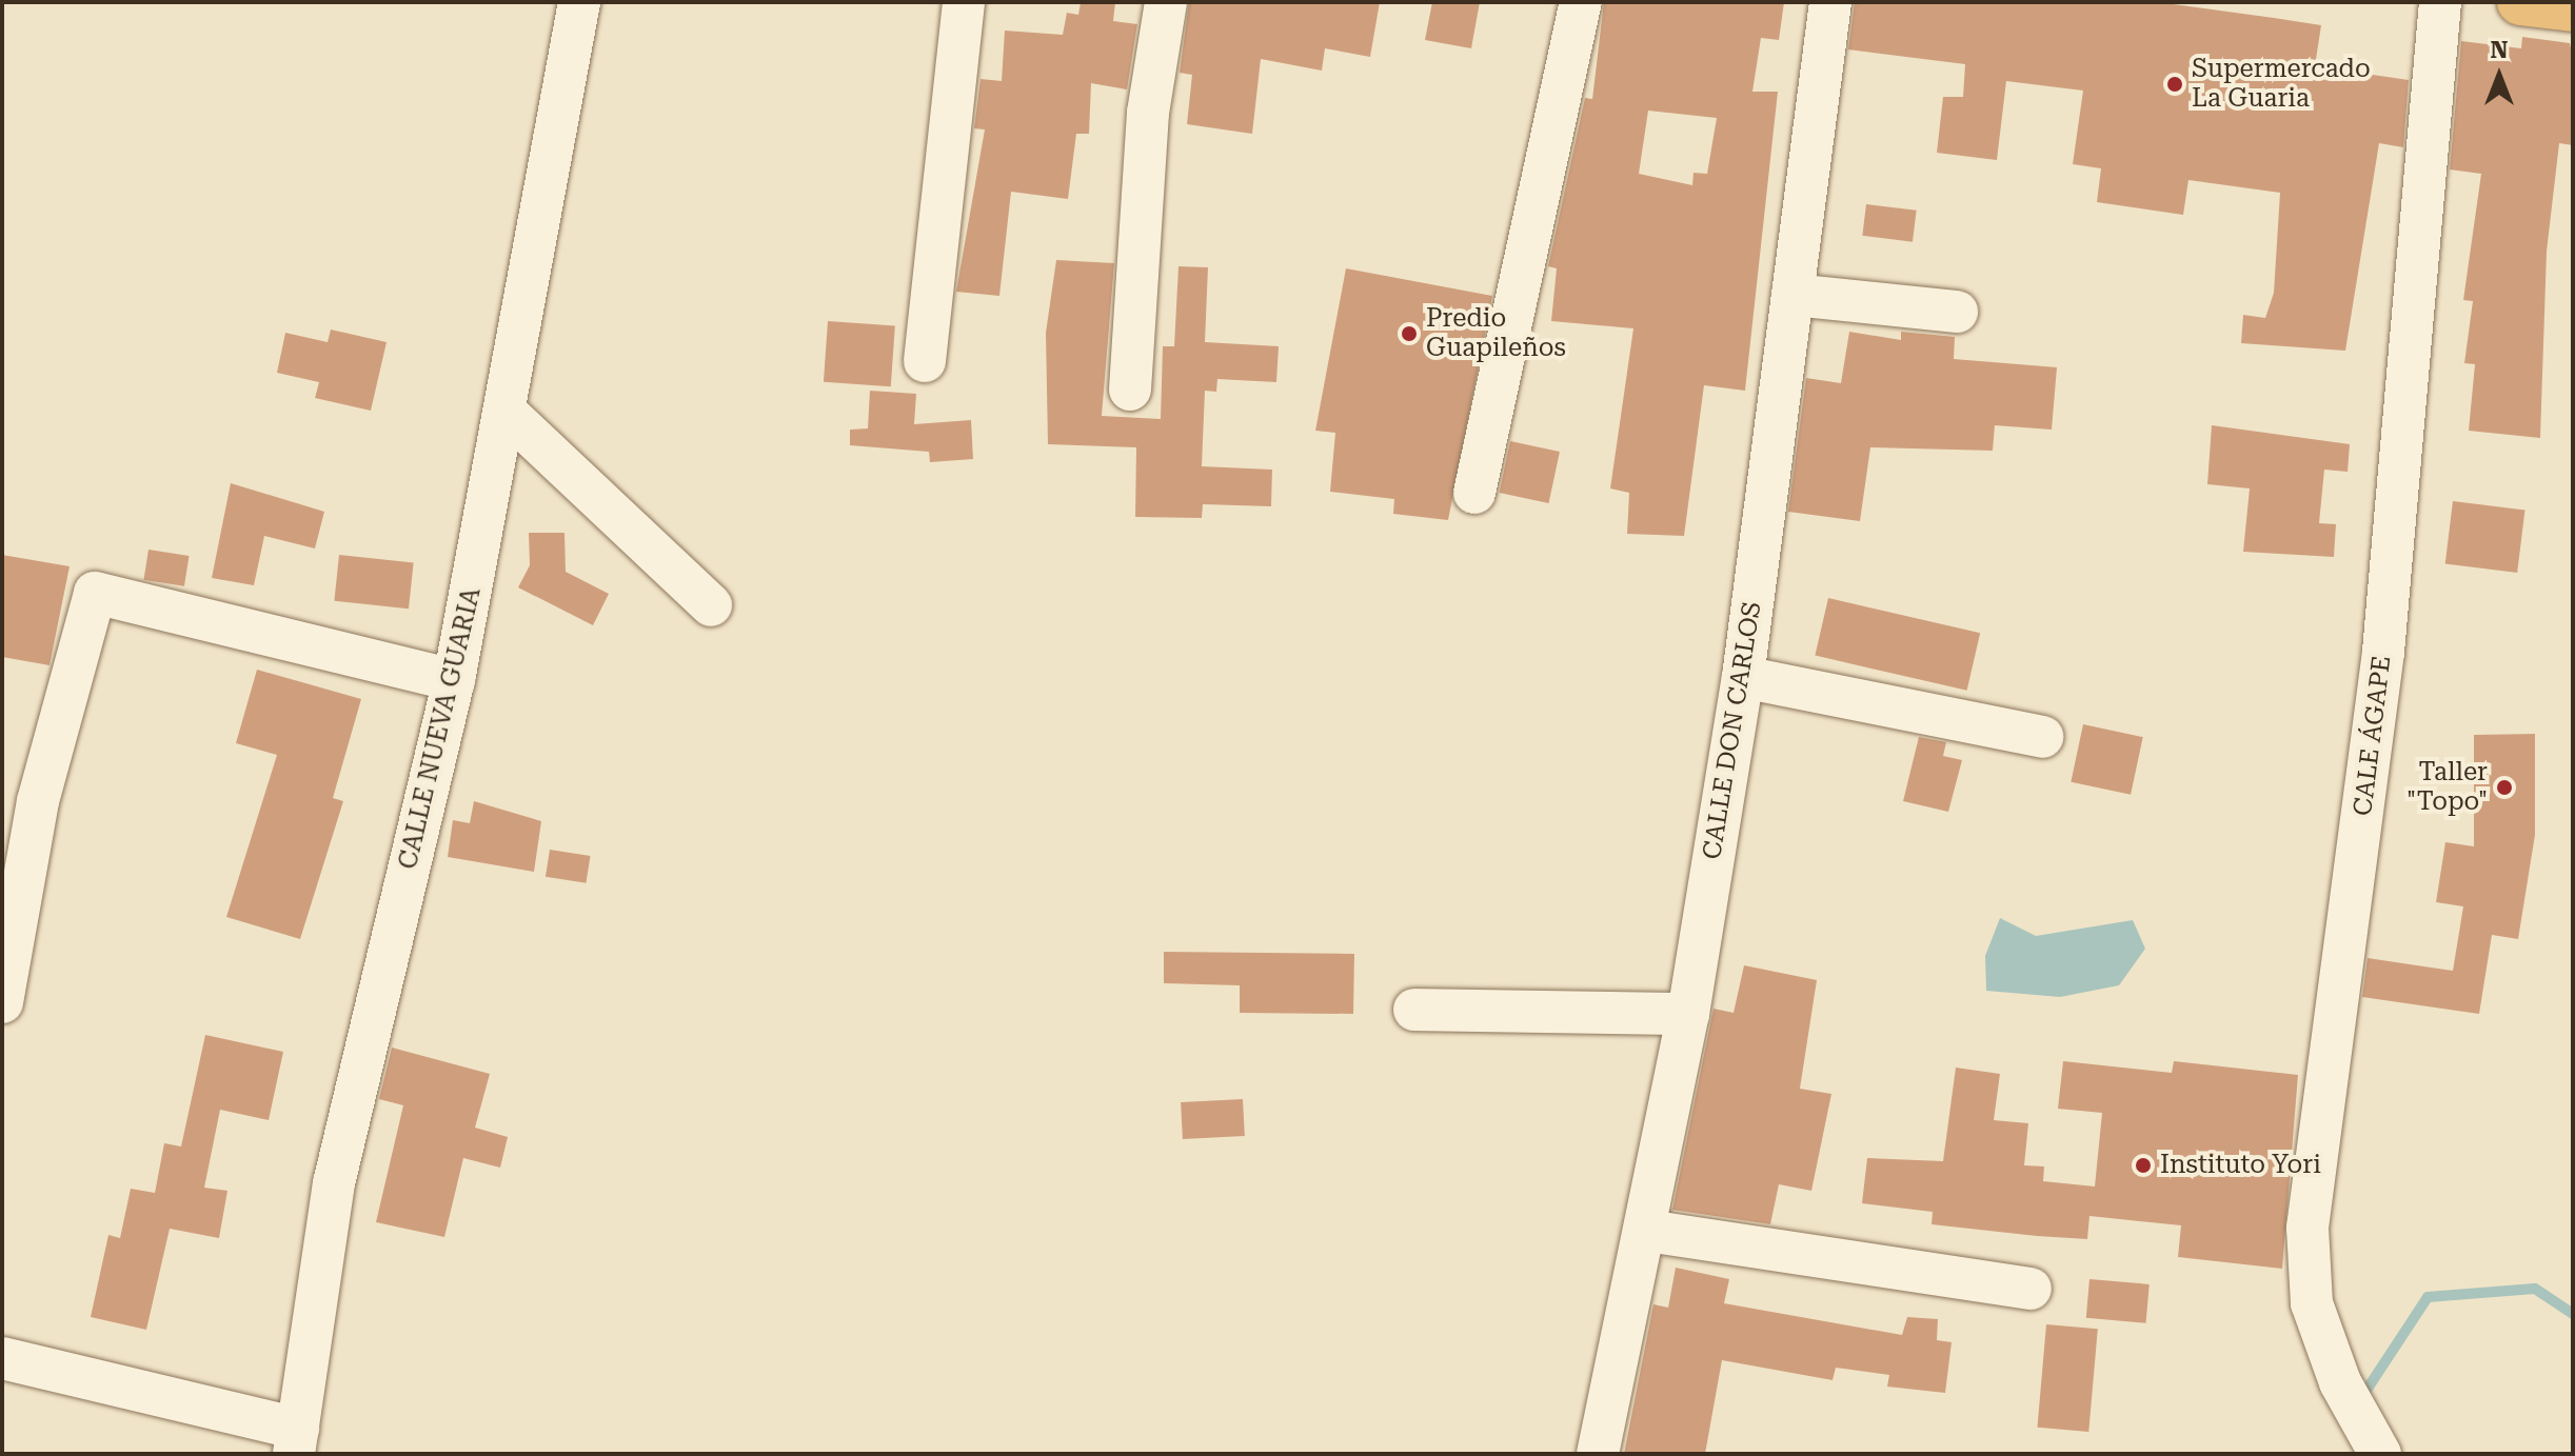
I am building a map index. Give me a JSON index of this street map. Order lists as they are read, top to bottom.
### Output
{
  "streets": {
    "street": ["CALLE NUEVA GUARIA", "CALLE DON CARLOS", "CALE ÁGAPE"]
  },
  "places": [
    "Supermercado La Guaria",
    "Predio Guapileños",
    "Taller \"Topo\"",
    "Instituto Yori"
  ],
  "north": "top"
}
